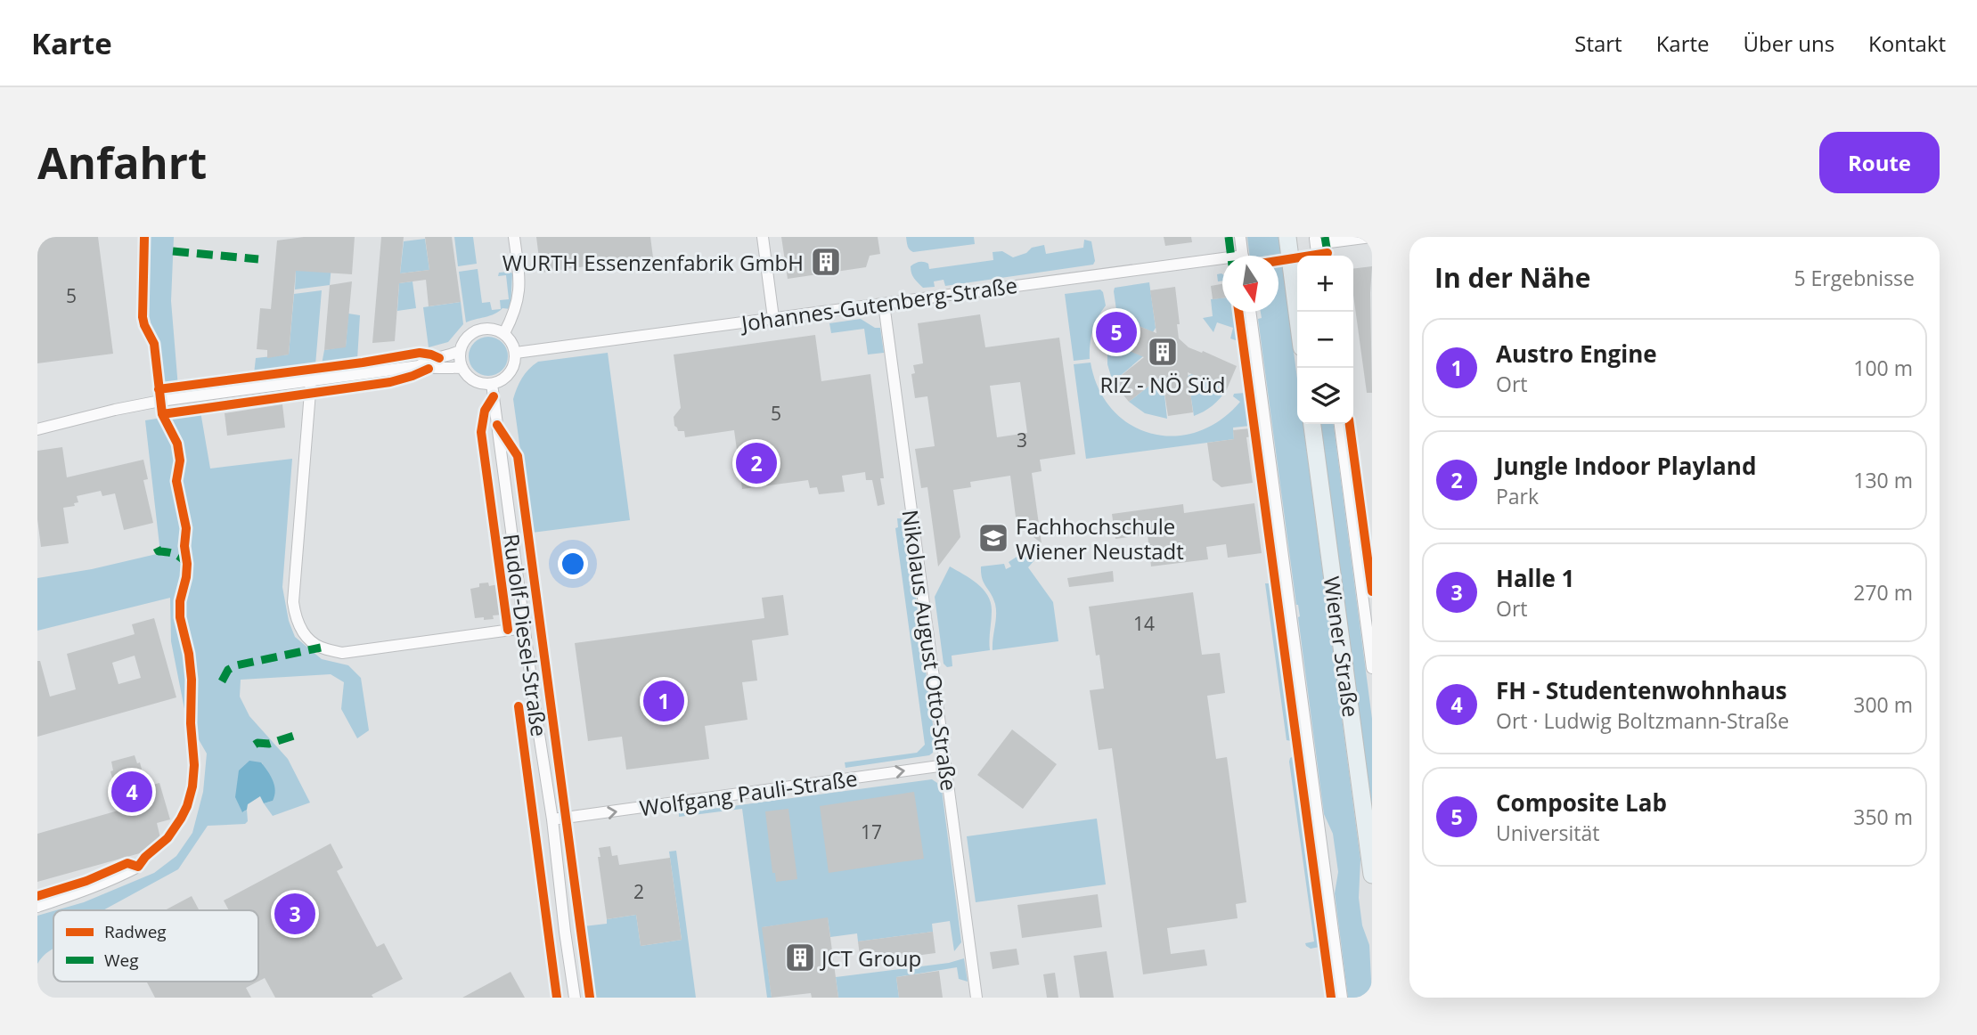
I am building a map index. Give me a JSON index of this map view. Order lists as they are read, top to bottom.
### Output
{
  "streets": {
    "main road": ["Wiener Straße"],
    "street": [
      "Johannes-Gutenberg-Straße",
      "Rudolf-Diesel-Straße",
      "Nikolaus August Otto-Straße",
      "Wolfgang Pauli-Straße"
    ]
  },
  "crossings": [
    ["Johannes-Gutenberg-Straße", "Rudolf-Diesel-Straße"],
    ["Johannes-Gutenberg-Straße", "Nikolaus August Otto-Straße"],
    ["Rudolf-Diesel-Straße", "Wolfgang Pauli-Straße"],
    ["Nikolaus August Otto-Straße", "Wolfgang Pauli-Straße"]
  ],
  "one_way": ["Wolfgang Pauli-Straße"],
  "places": {
    "building": ["WURTH Essenzenfabrik GmbH", "RIZ - NÖ Süd", "JCT Group"],
    "school or university": ["Fachhochschule Wiener Neustadt"]
  },
  "house_numbers": [
    "5",
    "5",
    "3",
    "14",
    "17",
    "2"
  ],
  "legend": ["Radweg", "Weg"],
  "north": "bottom",
  "page": {
    "header": "Karte",
    "nav": [
      "Start",
      "Karte",
      "Über uns",
      "Kontakt"
    ],
    "buttons": "Route",
    "title": "Anfahrt",
    "heading": ["In der Nähe", "5 Ergebnisse"],
    "map_buttons": ["+", "−"],
    "pins": [
      "5",
      "2",
      "1",
      "4",
      "3"
    ],
    "list": [
      {
        "mark": "1",
        "name": "Austro Engine",
        "note": "Ort",
        "value": "100 m"
      },
      {
        "mark": "2",
        "name": "Jungle Indoor Playland",
        "note": "Park",
        "value": "130 m"
      },
      {
        "mark": "3",
        "name": "Halle 1",
        "note": "Ort",
        "value": "270 m"
      },
      {
        "mark": "4",
        "name": "FH - Studentenwohnhaus",
        "note": "Ort · Ludwig Boltzmann-Straße",
        "value": "300 m"
      },
      {
        "mark": "5",
        "name": "Composite Lab",
        "note": "Universität",
        "value": "350 m"
      }
    ]
  }
}
